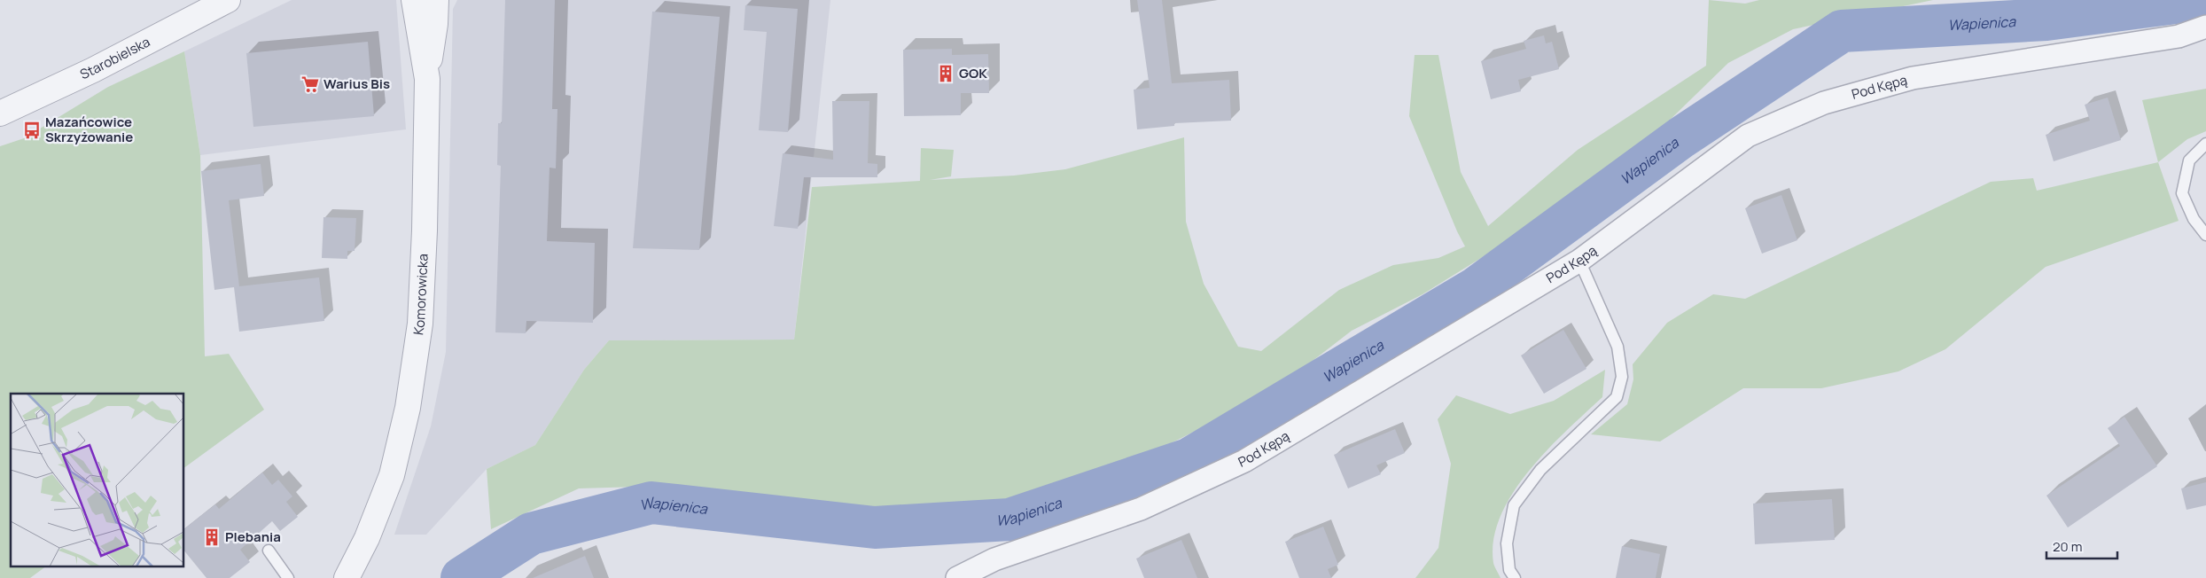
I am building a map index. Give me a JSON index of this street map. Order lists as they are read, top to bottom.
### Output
{
  "streets": {
    "street": ["Starobielska", "Pod Kępą", "Komorowicka"]
  },
  "water": ["Wapienica"],
  "places": {
    "building": ["GOK", "Plebania"],
    "supermarket": ["Warius Bis"],
    "bus stop": ["Mazańcowice Skrzyżowanie"]
  },
  "scale_bar": "20 m"
}
